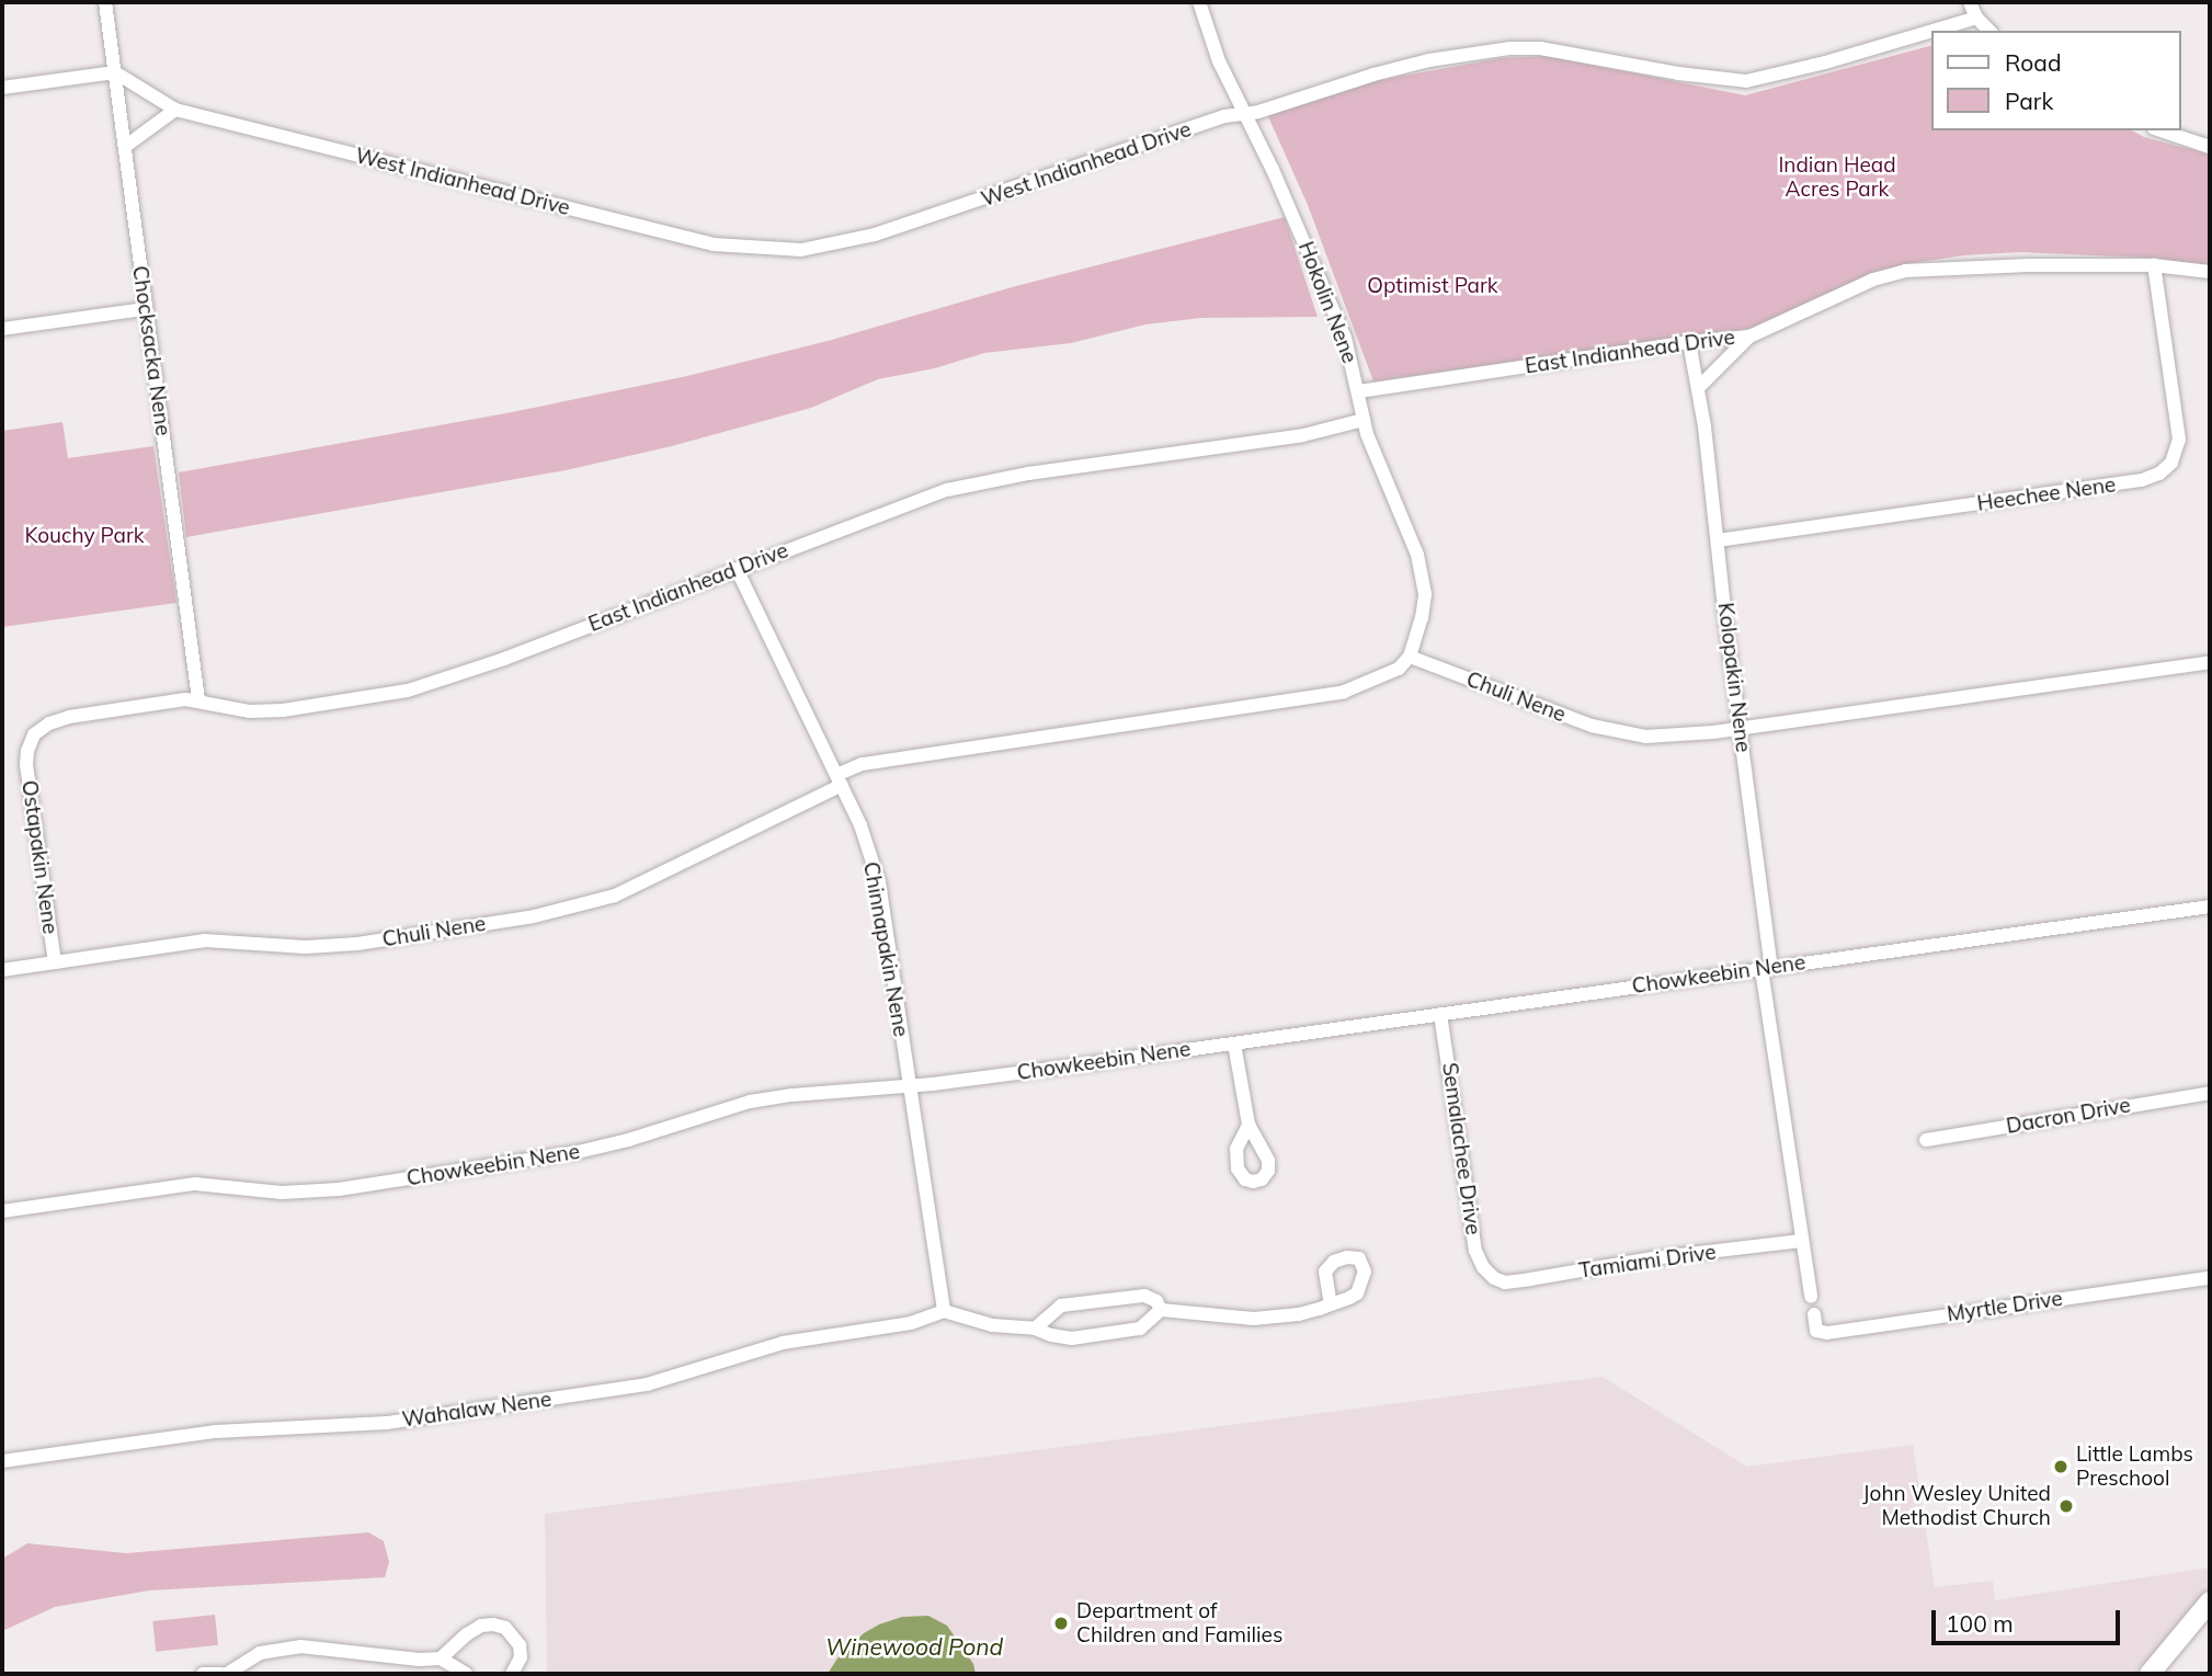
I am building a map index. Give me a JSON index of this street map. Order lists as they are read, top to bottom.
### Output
{
  "streets": {
    "street": [
      "West Indianhead Drive",
      "Hokolin Nene",
      "Chocksacka Nene",
      "East Indianhead Drive",
      "Heechee Nene",
      "Kolopakin Nene",
      "Chuli Nene",
      "Ostapakin Nene",
      "Chinnapakin Nene",
      "Chowkeebin Nene",
      "Dacron Drive",
      "Semalachee Drive",
      "Tamiami Drive",
      "Myrtle Drive",
      "Wahalaw Nene"
    ]
  },
  "crossings": [
    ["West Indianhead Drive", "Hokolin Nene"],
    ["West Indianhead Drive", "Chocksacka Nene"],
    ["Hokolin Nene", "East Indianhead Drive"],
    ["Hokolin Nene", "Chuli Nene"],
    ["Chocksacka Nene", "East Indianhead Drive"],
    ["East Indianhead Drive", "Heechee Nene"],
    ["East Indianhead Drive", "Kolopakin Nene"],
    ["East Indianhead Drive", "Ostapakin Nene"],
    ["East Indianhead Drive", "Chinnapakin Nene"],
    ["Heechee Nene", "Kolopakin Nene"],
    ["Kolopakin Nene", "Chuli Nene"],
    ["Kolopakin Nene", "Chowkeebin Nene"],
    ["Kolopakin Nene", "Tamiami Drive"],
    ["Chuli Nene", "Ostapakin Nene"],
    ["Chuli Nene", "Chinnapakin Nene"],
    ["Chinnapakin Nene", "Chowkeebin Nene"],
    ["Chinnapakin Nene", "Wahalaw Nene"],
    ["Chowkeebin Nene", "Semalachee Drive"],
    ["Semalachee Drive", "Tamiami Drive"]
  ],
  "water": ["Winewood Pond"],
  "parks": ["Indian Head Acres Park", "Optimist Park", "Kouchy Park"],
  "places": ["Little Lambs Preschool", "John Wesley United Methodist Church", "Department of Children and Families"],
  "legend": ["Road", "Park"],
  "scale_bar": "100 m"
}
